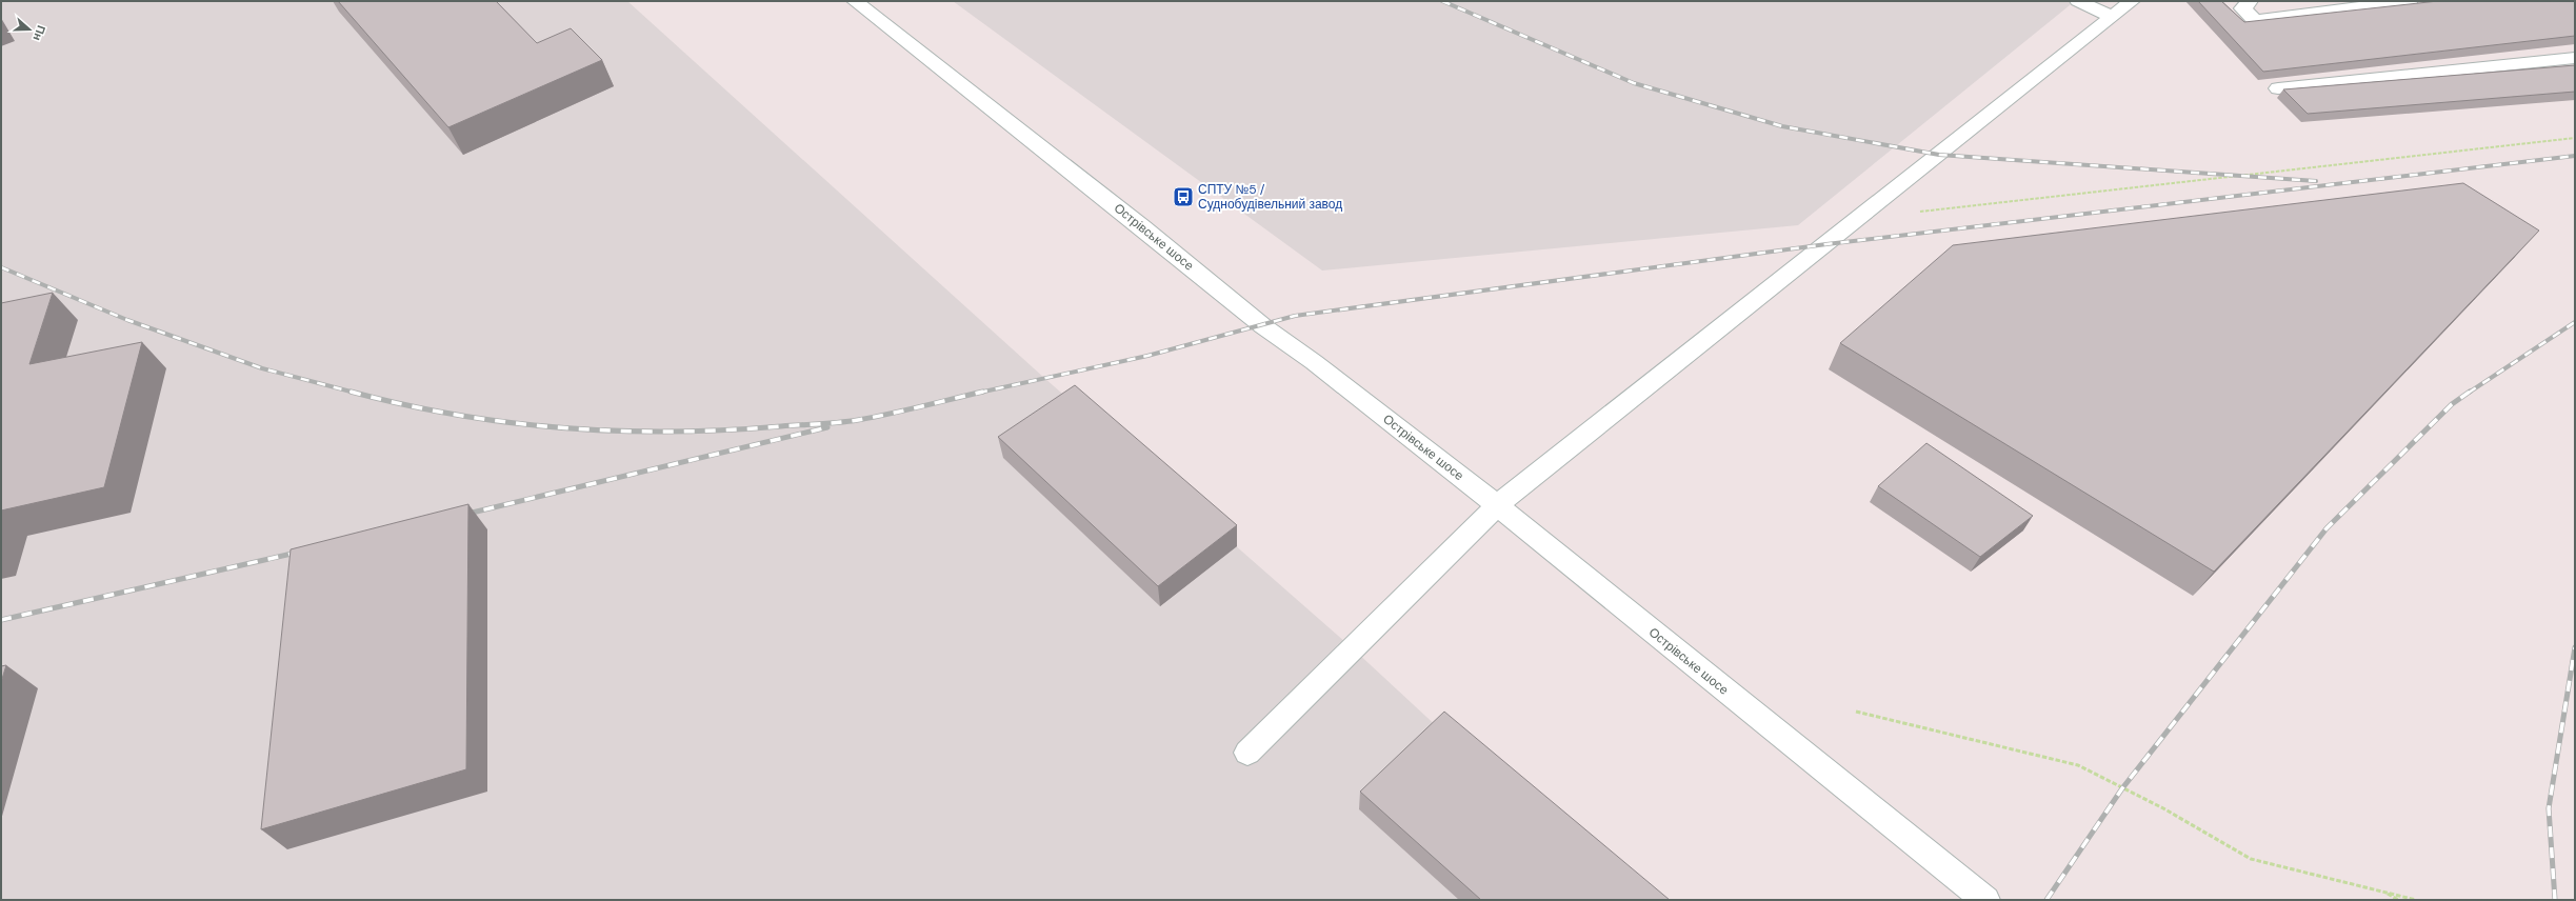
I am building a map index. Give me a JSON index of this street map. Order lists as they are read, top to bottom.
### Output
{
  "streets": {
    "street": ["Острівське шосе"]
  },
  "places": {
    "bus stop": ["СПТУ №5 / Суднобудівельний завод"]
  },
  "north": "right"
}
